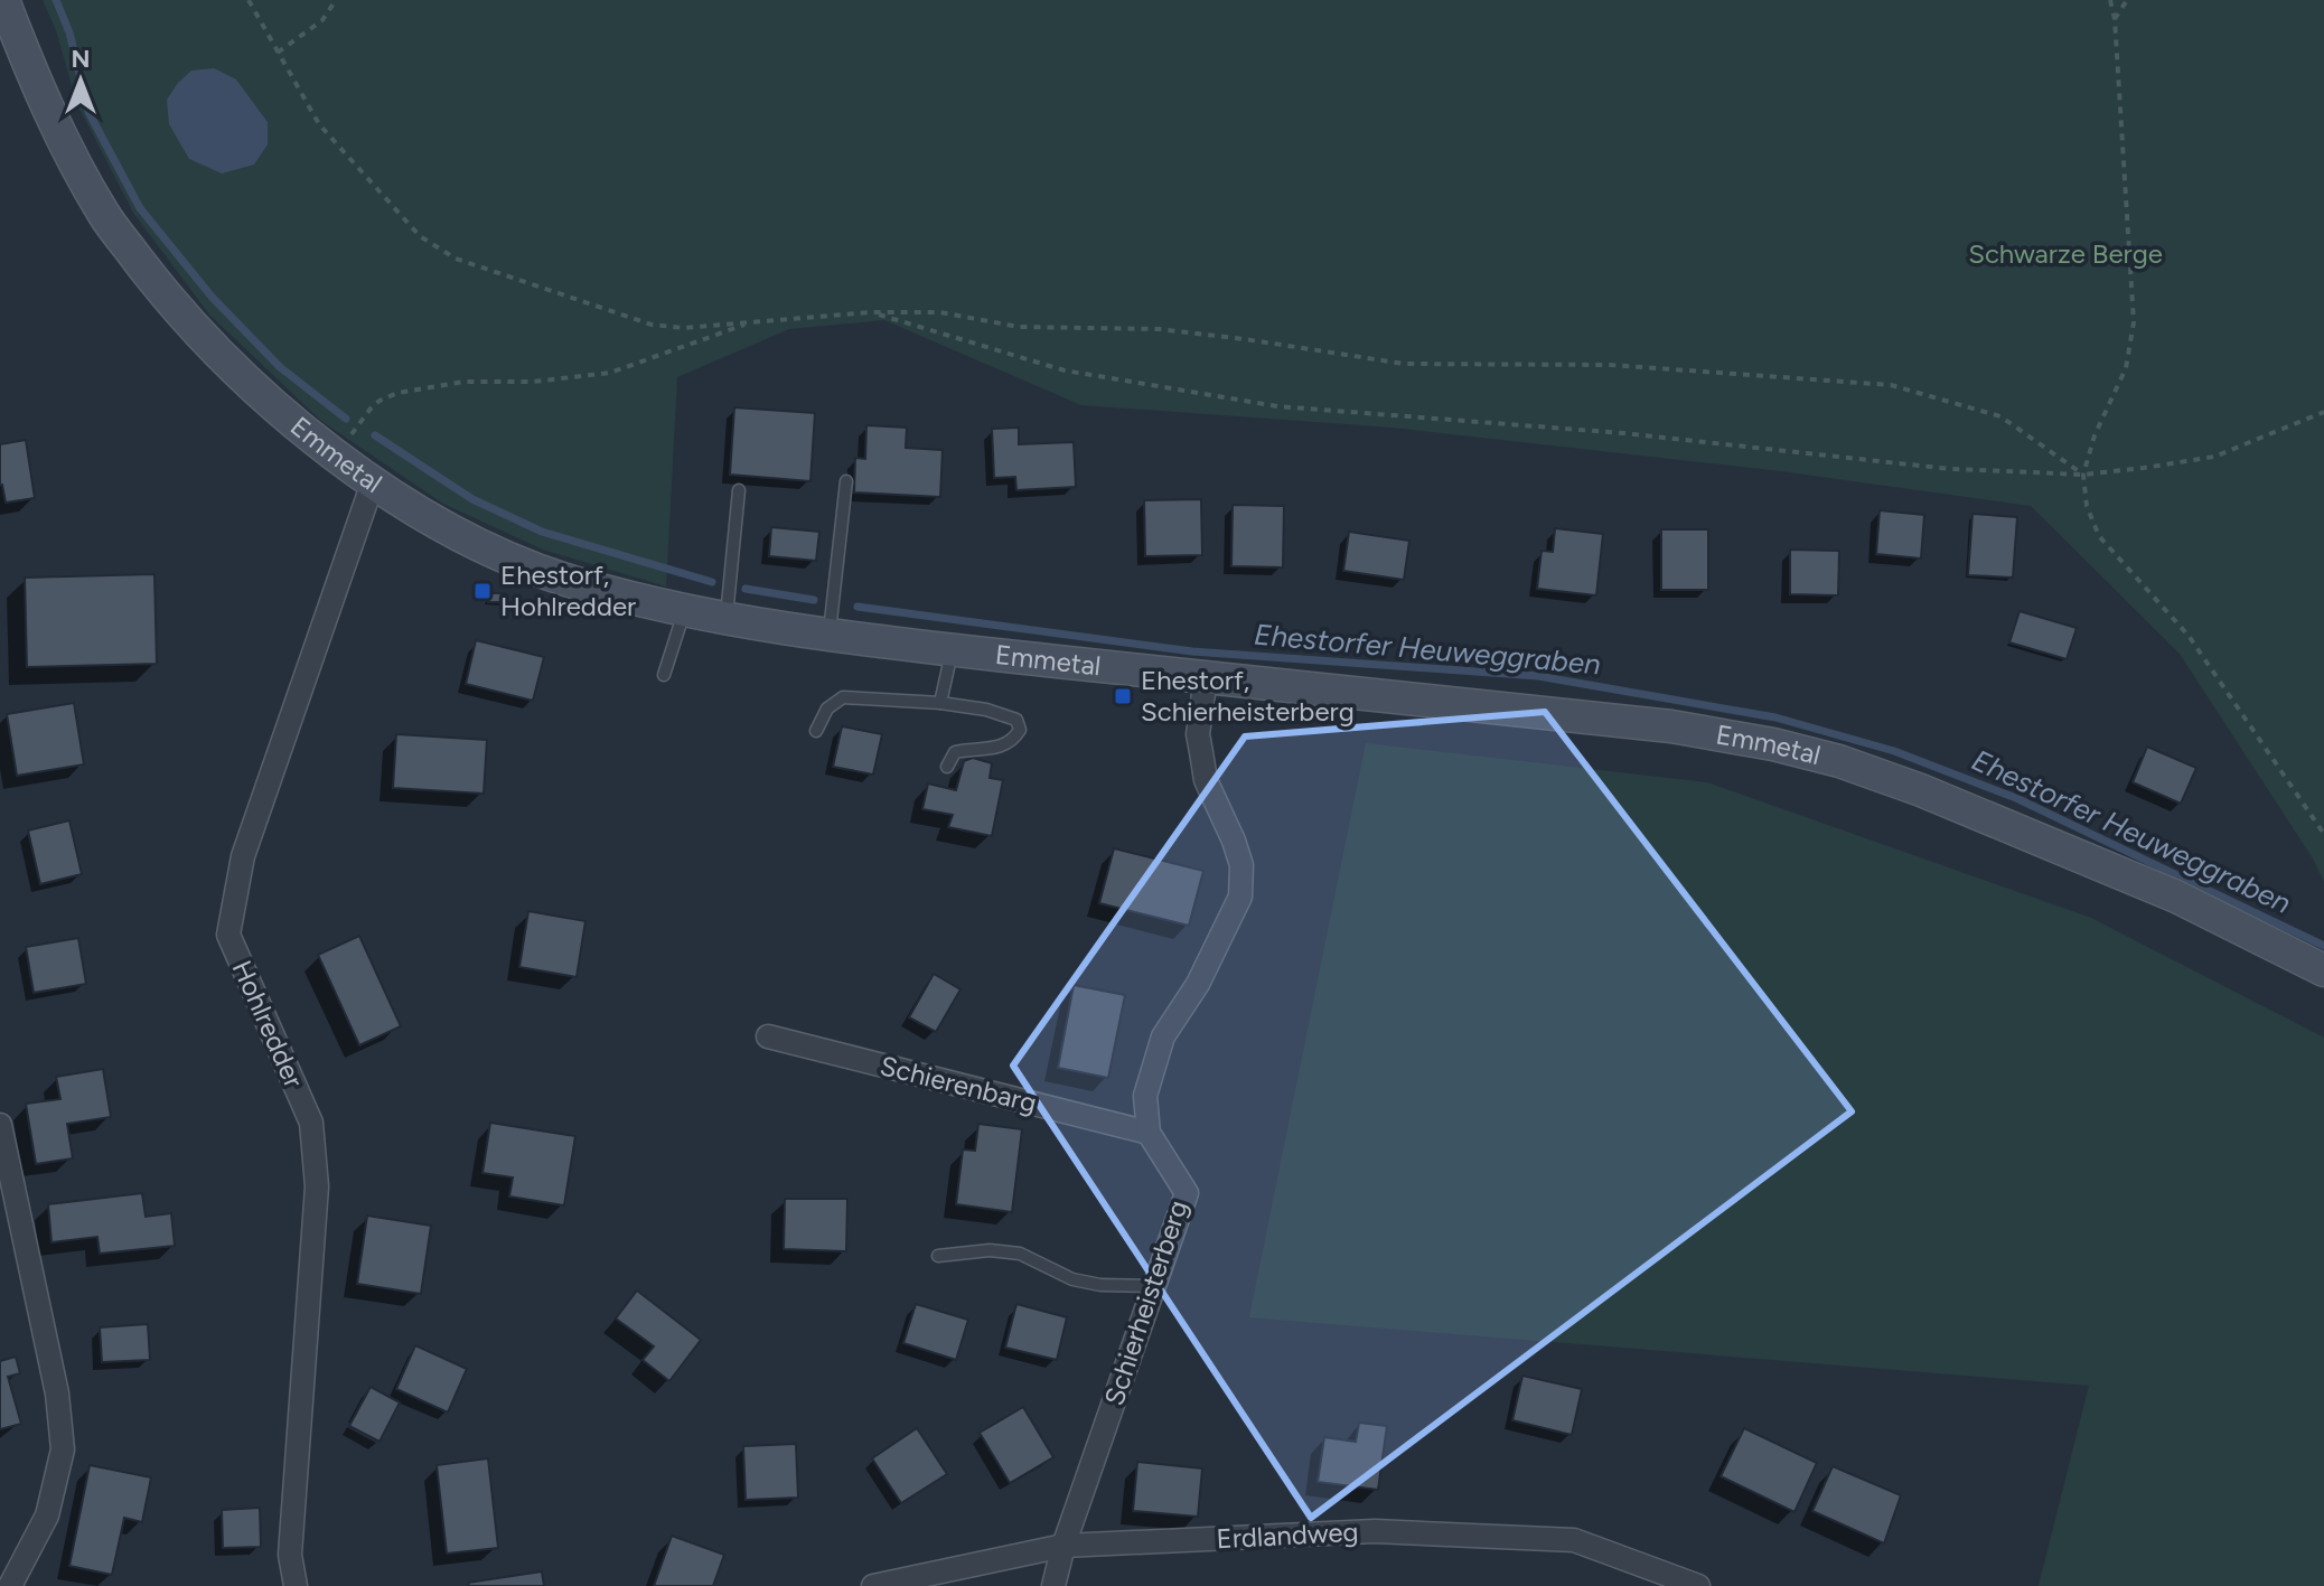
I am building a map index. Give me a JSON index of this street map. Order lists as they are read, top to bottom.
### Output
{
  "streets": {
    "main road": ["Emmetal"],
    "street": [
      "Hohlredder",
      "Schierenbarg",
      "Schierheisterberg",
      "Erdlandweg"
    ]
  },
  "crossings": [
    ["Emmetal", "Hohlredder"],
    ["Schierenbarg", "Schierheisterberg"],
    ["Schierheisterberg", "Erdlandweg"]
  ],
  "water": ["Ehestorfer Heuweggraben"],
  "parks": ["Schwarze Berge"],
  "places": {
    "transit": ["Ehestorf, Hohlredder", "Ehestorf, Schierheisterberg"]
  },
  "north": "top"
}
